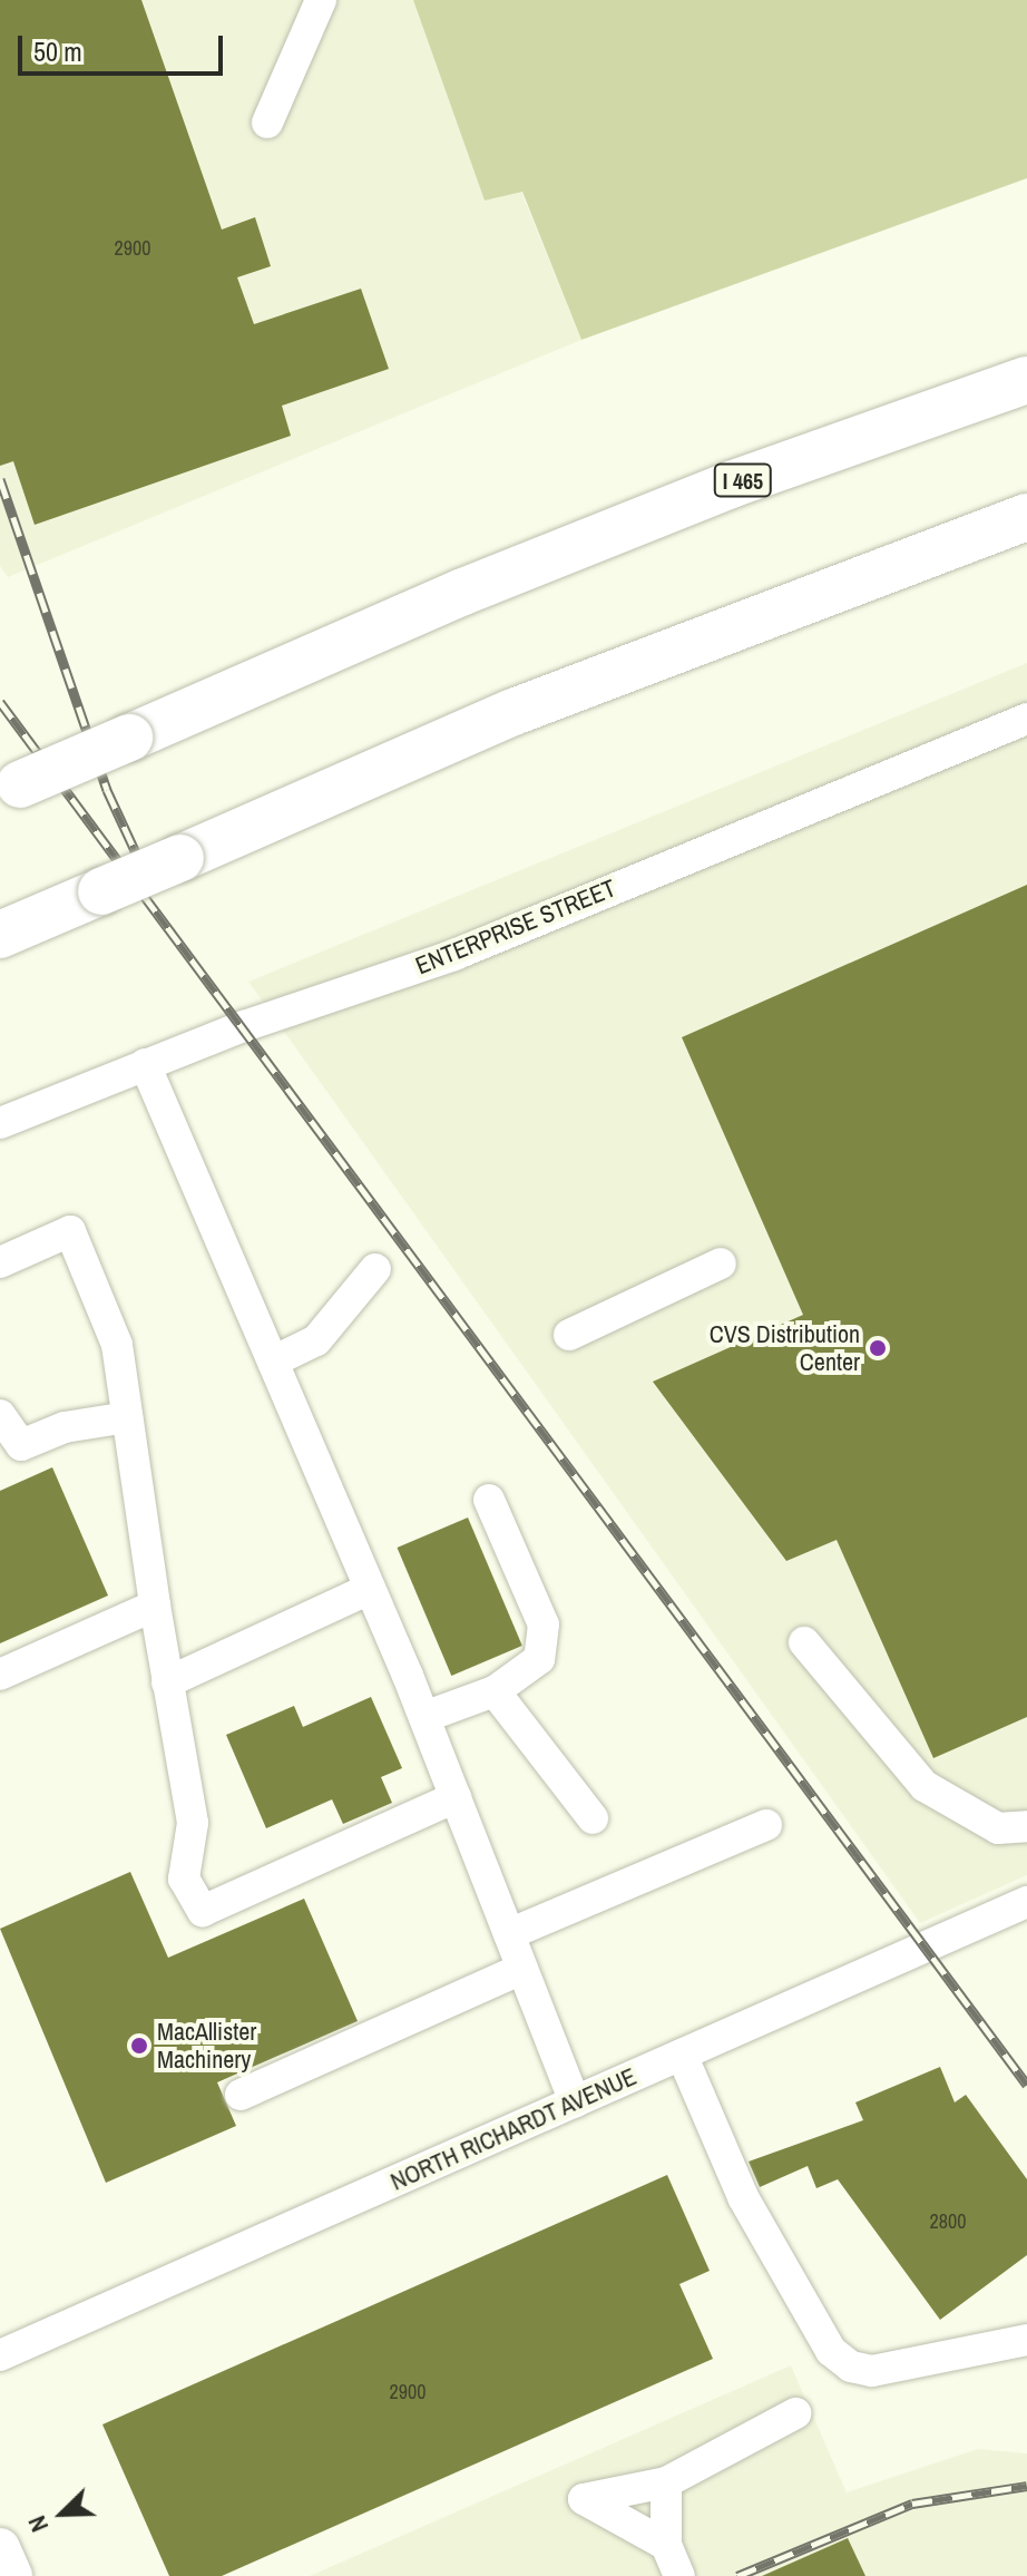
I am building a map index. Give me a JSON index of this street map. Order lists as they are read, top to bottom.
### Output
{
  "streets": {
    "highway": ["I 465"],
    "street": ["ENTERPRISE STREET", "NORTH RICHARDT AVENUE"]
  },
  "places": ["CVS Distribution Center", "MacAllister Machinery"],
  "house_numbers": ["2900", "2800", "2900"],
  "scale_bar": "50 m",
  "north": "bottom left"
}
